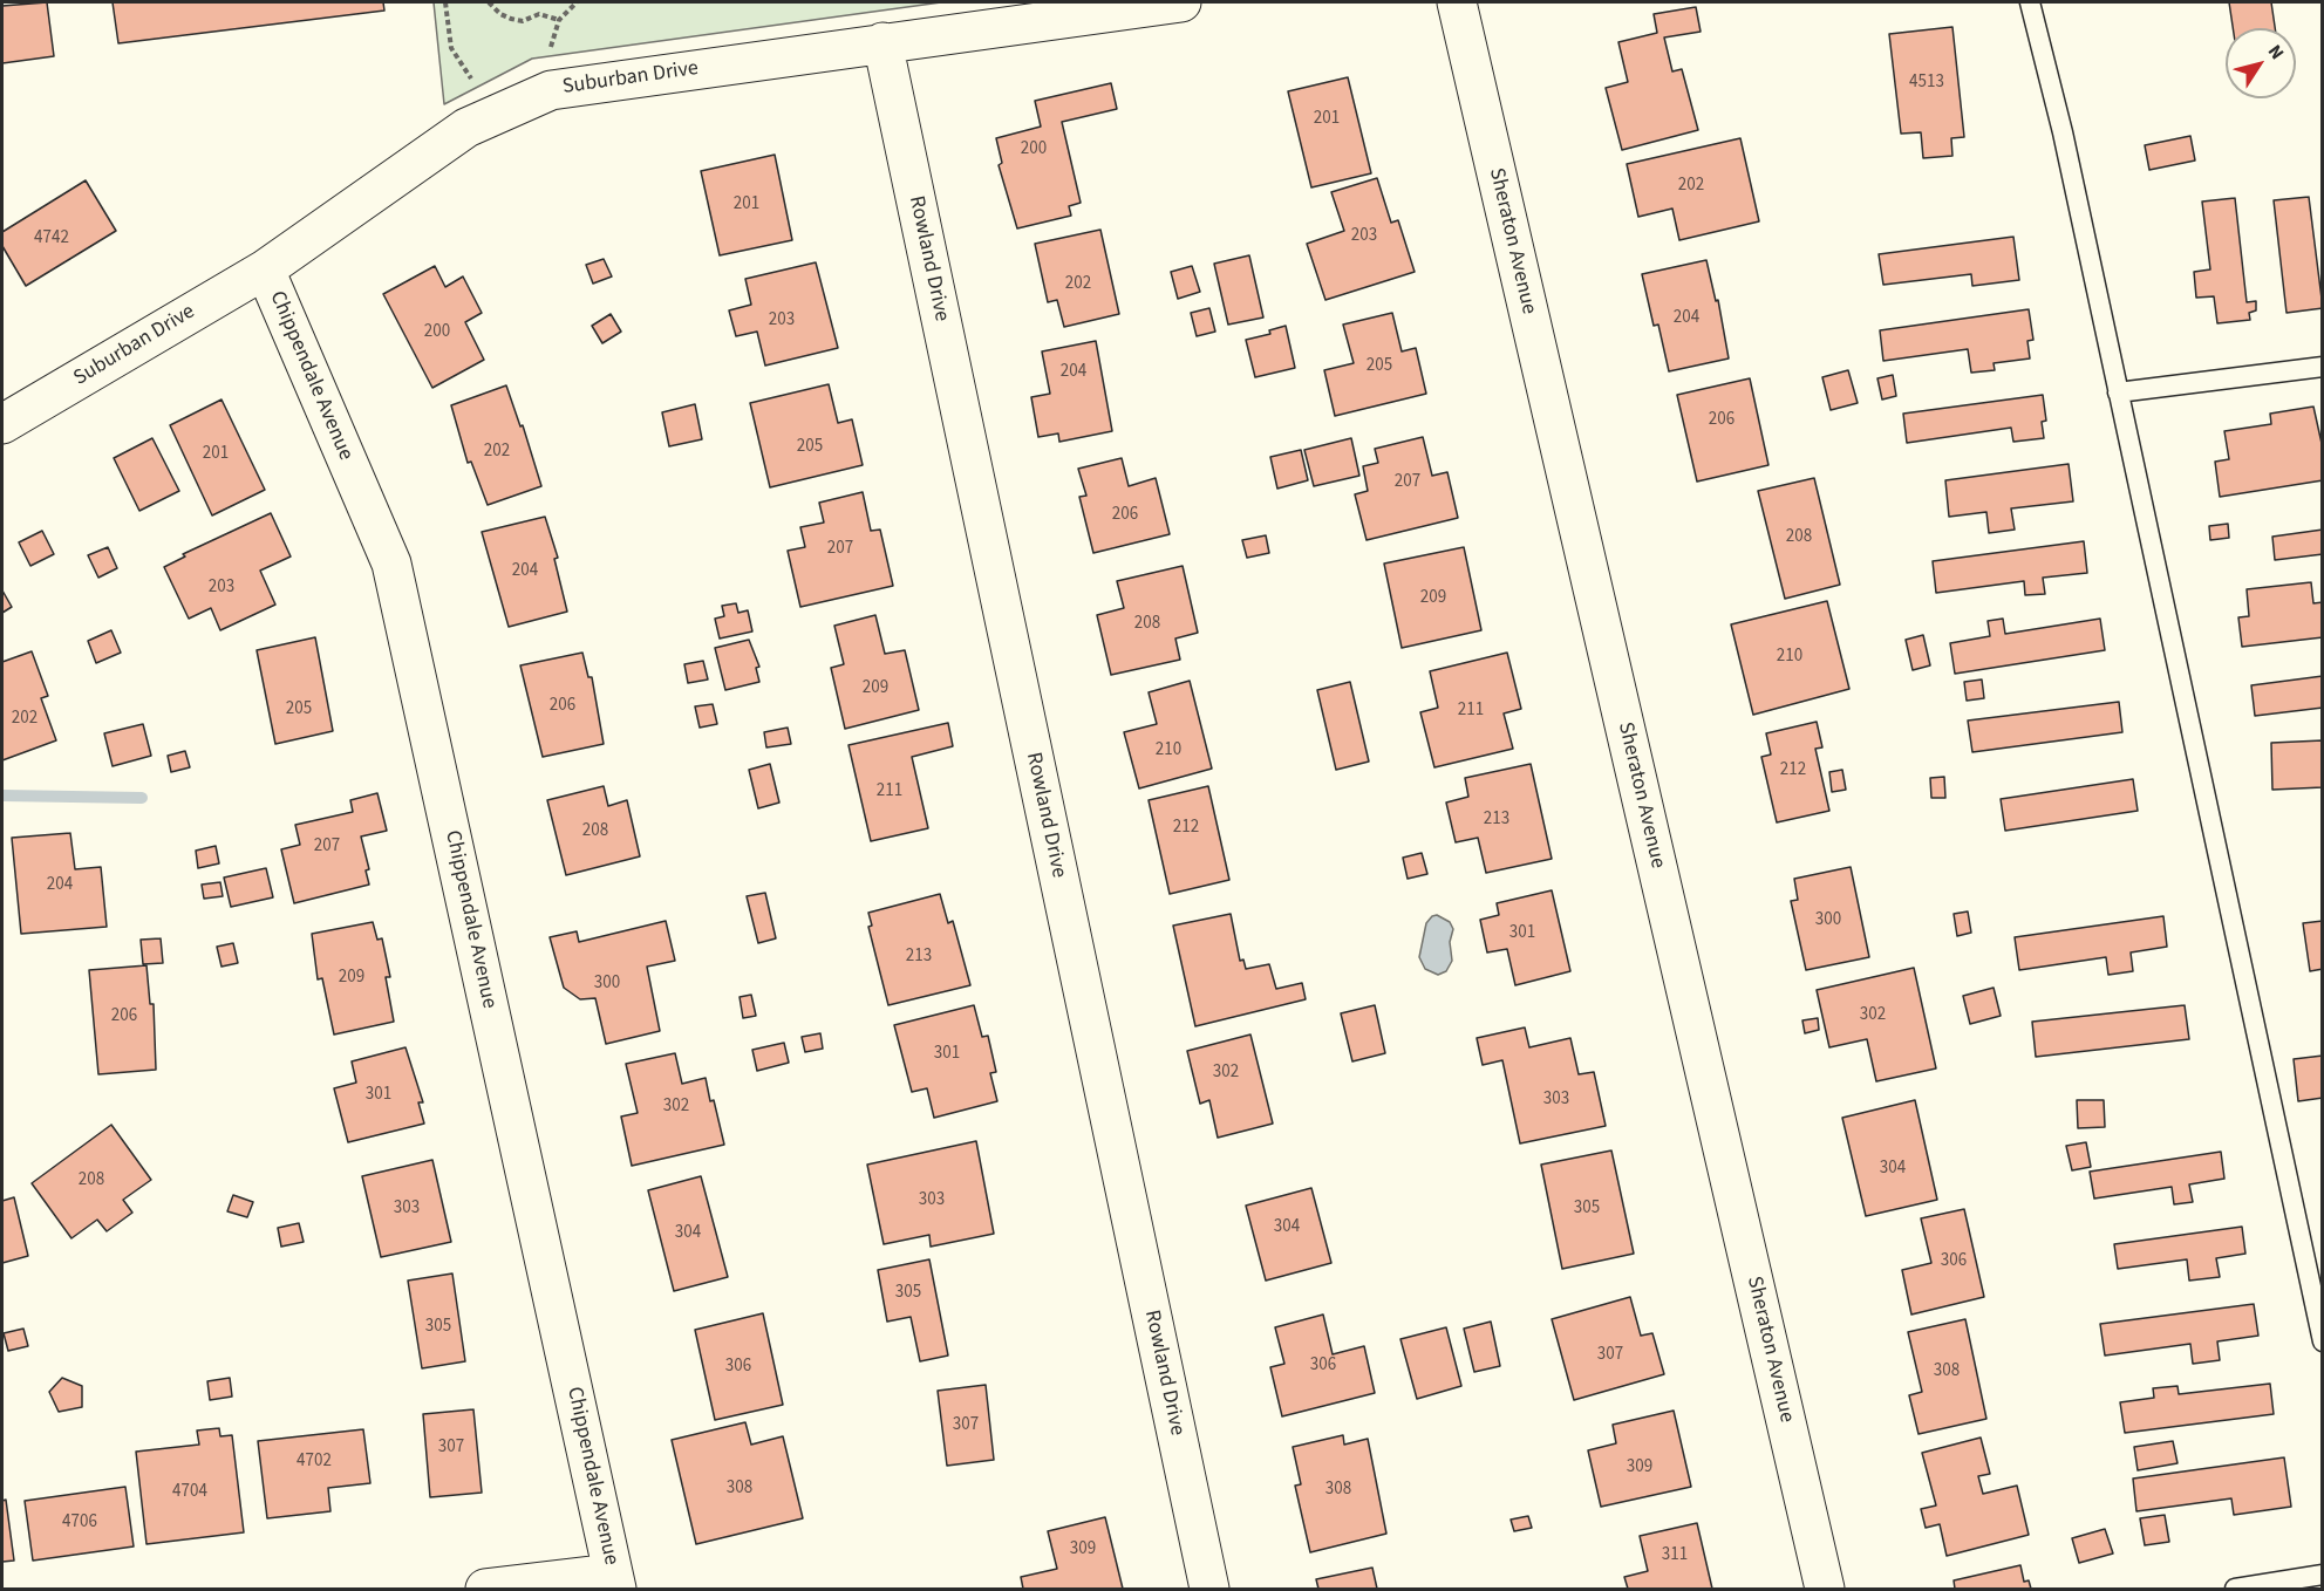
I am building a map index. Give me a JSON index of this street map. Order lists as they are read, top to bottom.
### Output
{
  "streets": {
    "street": [
      "Suburban Drive",
      "Sheraton Avenue",
      "Rowland Drive",
      "Chippendale Avenue"
    ]
  },
  "crossings": [
    ["Suburban Drive", "Rowland Drive"],
    ["Suburban Drive", "Chippendale Avenue"]
  ],
  "house_numbers": [
    "4513",
    "201",
    "200",
    "202",
    "201",
    "203",
    "4742",
    "202",
    "204",
    "203",
    "200",
    "205",
    "204",
    "206",
    "205",
    "202",
    "201",
    "207",
    "206",
    "208",
    "207",
    "204",
    "203",
    "209",
    "208",
    "210",
    "209",
    "206",
    "205",
    "211",
    "202",
    "210",
    "212",
    "211",
    "213",
    "212",
    "208",
    "207",
    "204",
    "300",
    "301",
    "213",
    "209",
    "300",
    "302",
    "206",
    "301",
    "302",
    "301",
    "303",
    "302",
    "304",
    "208",
    "303",
    "303",
    "305",
    "304",
    "304",
    "306",
    "305",
    "305",
    "307",
    "306",
    "306",
    "308",
    "307",
    "307",
    "4702",
    "309",
    "308",
    "308",
    "4704",
    "4706",
    "309",
    "311"
  ],
  "north": "top right"
}
